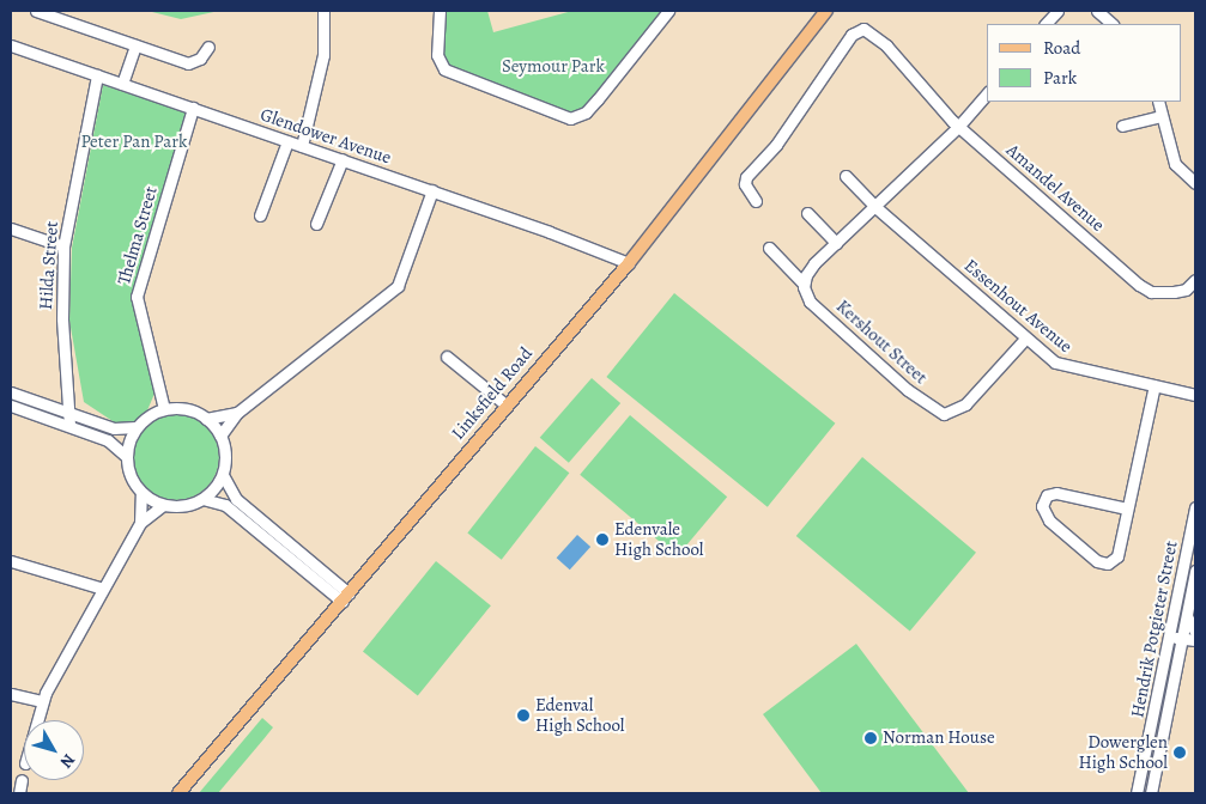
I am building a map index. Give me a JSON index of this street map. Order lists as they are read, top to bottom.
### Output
{
  "streets": {
    "main road": ["Linksfield Road"],
    "street": [
      "Glendower Avenue",
      "Amandel Avenue",
      "Thelma Street",
      "Hilda Street",
      "Essenhout Avenue",
      "Kershout Street",
      "Hendrik Potgieter Street"
    ]
  },
  "crossings": [
    ["Glendower Avenue", "Thelma Street"],
    ["Glendower Avenue", "Hilda Street"],
    ["Glendower Avenue", "Linksfield Road"],
    ["Essenhout Avenue", "Kershout Street"]
  ],
  "parks": ["Seymour Park", "Peter Pan Park"],
  "places": [
    "Edenvale High School",
    "Edenval High School",
    "Norman House",
    "Dowerglen High School"
  ],
  "legend": ["Road", "Park"],
  "north": "bottom right"
}
